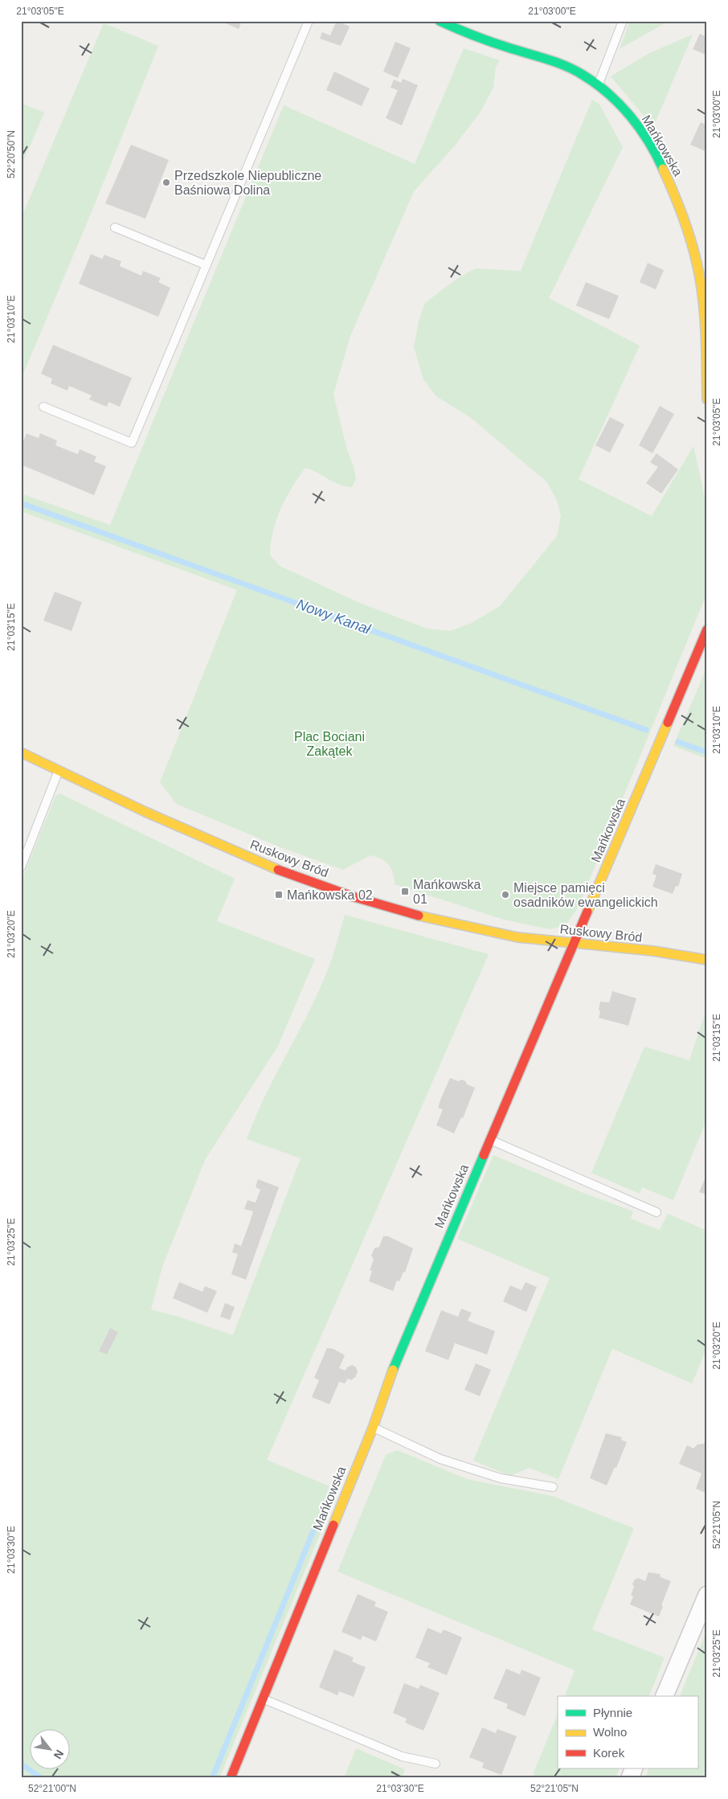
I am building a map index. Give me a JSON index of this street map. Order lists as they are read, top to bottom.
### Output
{
  "streets": {
    "street": ["Mańkowska", "Ruskowy Bród"]
  },
  "crossings": [
    ["Mańkowska", "Ruskowy Bród"]
  ],
  "water": ["Nowy Kanał"],
  "parks": ["Plac Bociani Zakątek"],
  "places": {
    "other": ["Przedszkole Niepubliczne Baśniowa Dolina", "Miejsce pamięci osadników ewangelickich"],
    "transit": ["Mańkowska 01", "Mańkowska 02"]
  },
  "legend": ["Płynnie", "Wolno", "Korek"],
  "north": "bottom right",
  "coordinates": [
    "21°03'05\"E",
    "21°03'00\"E",
    "52°20'50\"N",
    "21°03'10\"E",
    "21°03'15\"E",
    "21°03'20\"E",
    "21°03'25\"E",
    "52°21'05\"N",
    "21°03'30\"E",
    "52°21'00\"N"
  ]
}
